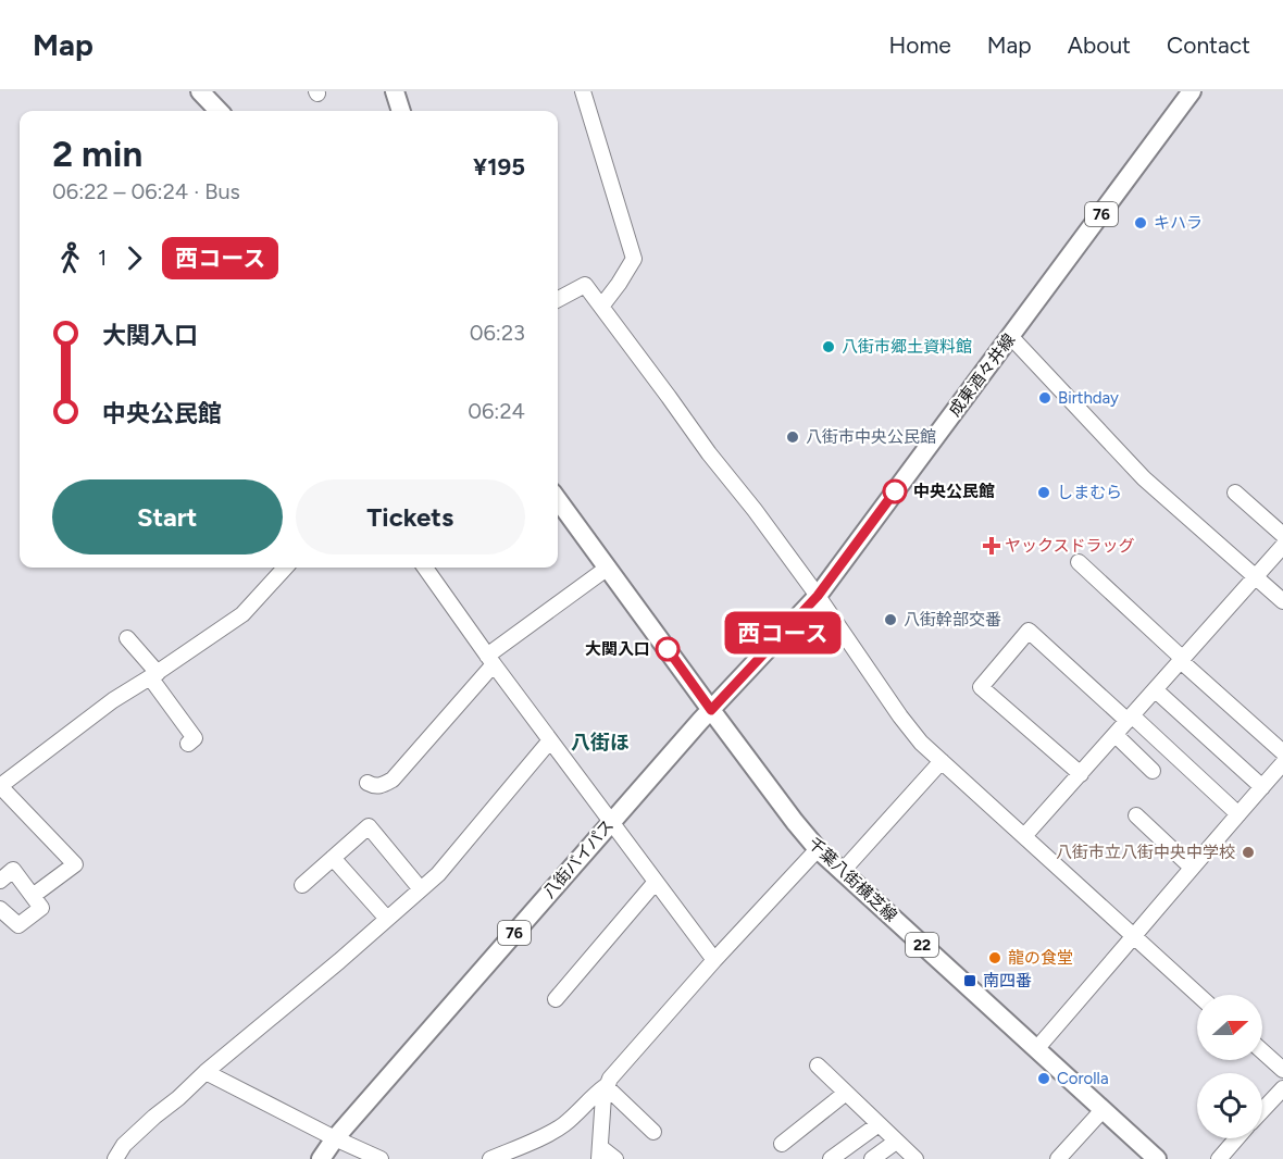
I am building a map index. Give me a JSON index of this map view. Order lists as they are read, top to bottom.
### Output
{
  "streets": {
    "main road": [
      "76",
      "成東酒々井線",
      "八街バイパス",
      "千葉八街横芝線",
      "22"
    ]
  },
  "crossings": [
    ["成東酒々井線", "八街バイパス"],
    ["成東酒々井線", "千葉八街横芝線"],
    ["八街バイパス", "千葉八街横芝線"]
  ],
  "districts": ["八街ほ"],
  "places": {
    "other": [
      "キハラ",
      "八街市郷土資料館",
      "Birthday",
      "八街市中央公民館",
      "中央公民館",
      "しまむら",
      "八街幹部交番",
      "大関入口",
      "八街市立八街中央中学校",
      "龍の食堂",
      "Corolla"
    ],
    "health": ["ヤックスドラッグ"],
    "transit": ["南四番"]
  },
  "lines": ["bus line 西コース"],
  "north": "right",
  "page": {
    "header": "Map",
    "nav": [
      "Home",
      "Map",
      "About",
      "Contact"
    ],
    "on_map": "西コース",
    "heading": ["2 min", "06:22 – 06:24 · Bus", "¥195"],
    "legs": ["1", "西コース"],
    "list": [
      {
        "name": "大関入口",
        "value": "06:23"
      },
      {
        "name": "中央公民館",
        "value": "06:24"
      }
    ],
    "buttons": ["Start", "Tickets"]
  }
}
